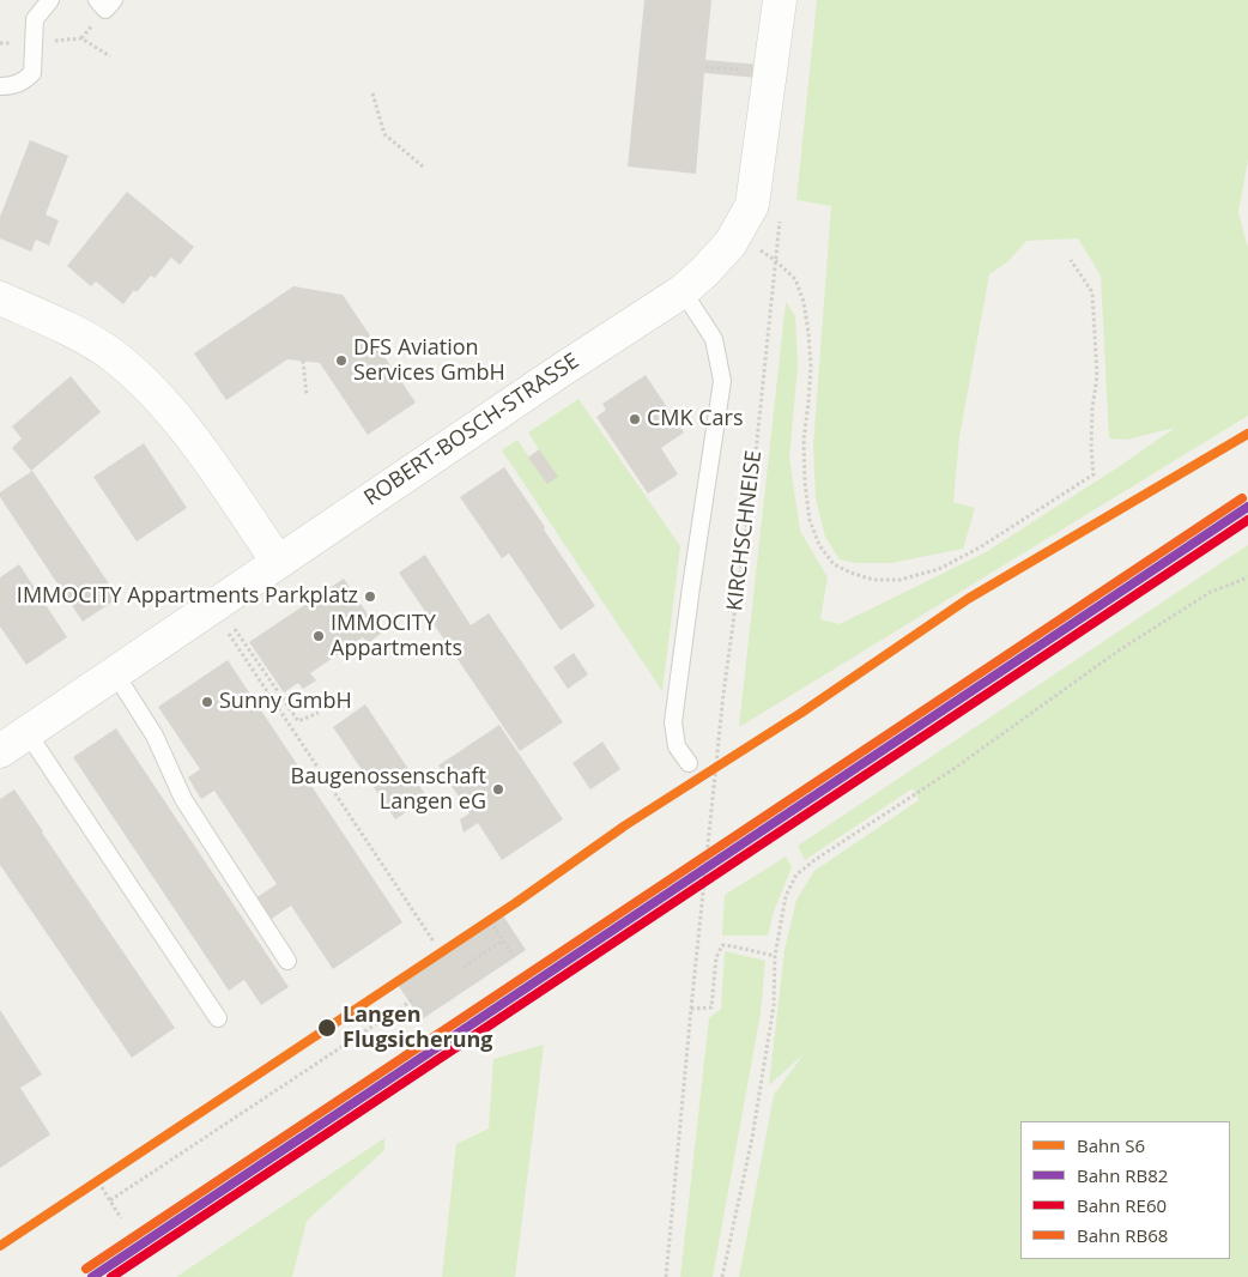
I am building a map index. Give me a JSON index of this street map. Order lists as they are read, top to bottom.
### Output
{
  "streets": {
    "street": ["ROBERT-BOSCH-STRASSE"],
    "path": ["KIRCHSCHNEISE"]
  },
  "places": [
    "DFS Aviation Services GmbH",
    "CMK Cars",
    "IMMOCITY Appartments Parkplatz",
    "IMMOCITY Appartments",
    "Sunny GmbH",
    "Baugenossenschaft Langen eG",
    "Langen Flugsicherung"
  ],
  "lines": [
    "rail line S6",
    "rail line RB68",
    "rail line RB82",
    "rail line RE60"
  ],
  "legend": [
    "Bahn S6",
    "Bahn RB82",
    "Bahn RE60",
    "Bahn RB68"
  ]
}
